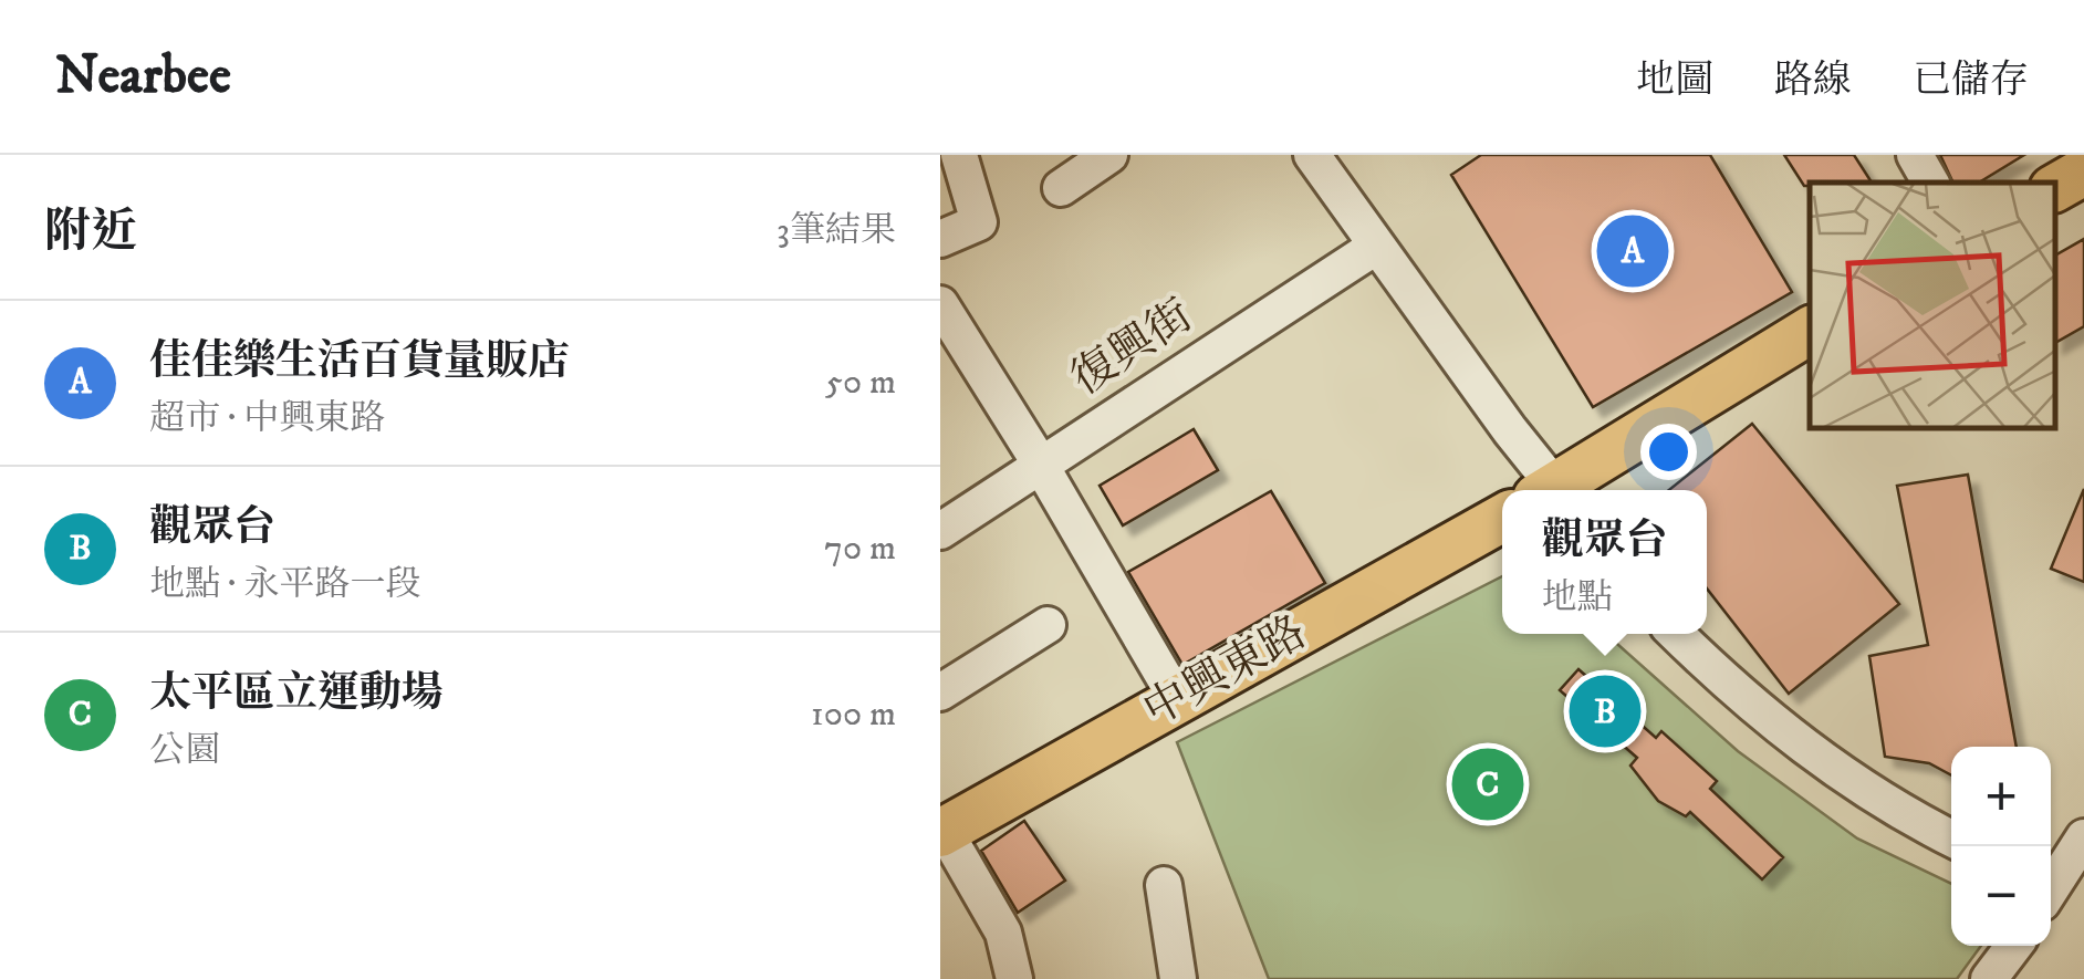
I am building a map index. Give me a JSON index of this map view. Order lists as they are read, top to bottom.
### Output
{
  "streets": {
    "main road": ["中興東路"],
    "street": ["復興街"]
  },
  "page": {
    "header": "Nearbee",
    "nav": ["地圖", "路線", "已儲存"],
    "heading": ["附近", "3筆結果"],
    "pins": ["A", "B", "C"],
    "list": [
      {
        "mark": "A",
        "name": "佳佳樂生活百貨量販店",
        "note": "超市 · 中興東路",
        "value": "50 m"
      },
      {
        "mark": "B",
        "name": "觀眾台",
        "note": "地點 · 永平路一段",
        "value": "70 m"
      },
      {
        "mark": "C",
        "name": "太平區立運動場",
        "note": "公園",
        "value": "100 m"
      }
    ],
    "popup": ["觀眾台", "地點"],
    "map_buttons": ["+", "−"]
  }
}
